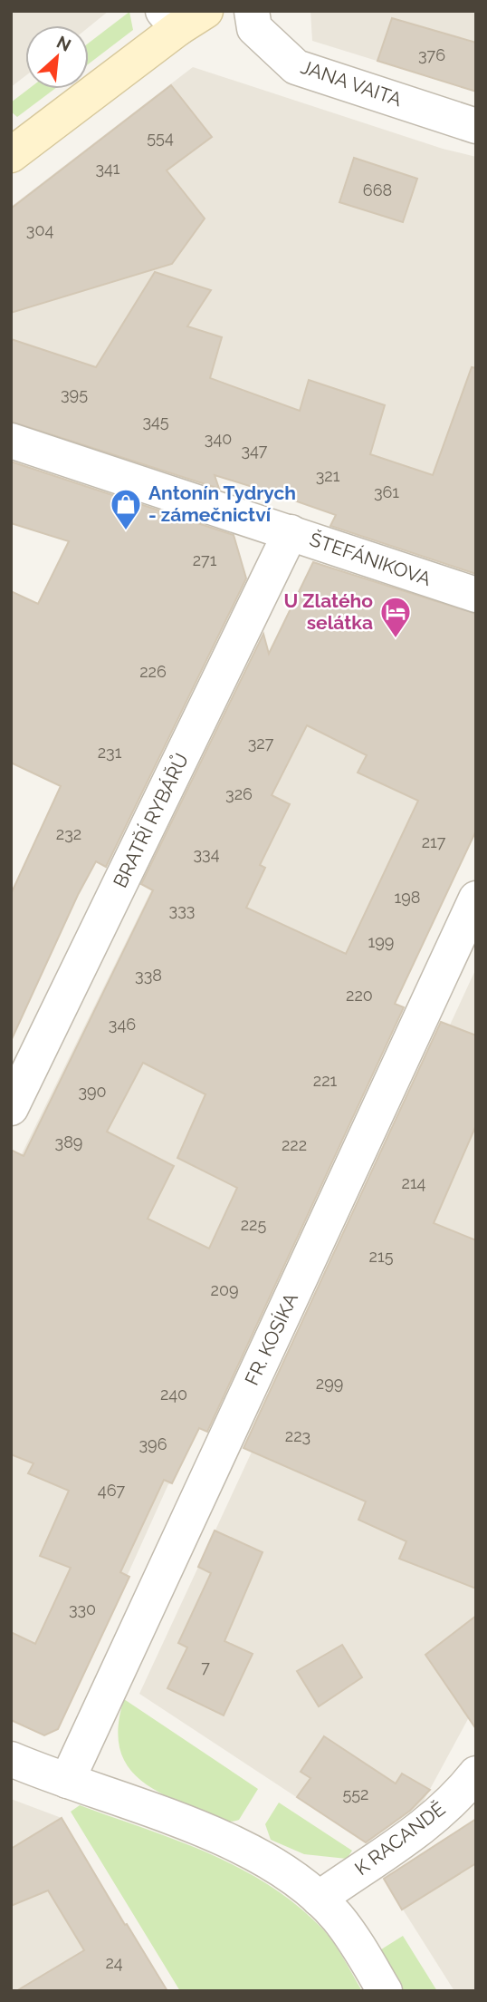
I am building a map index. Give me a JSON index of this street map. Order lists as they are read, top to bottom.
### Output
{
  "streets": {
    "street": [
      "JANA VAITA",
      "ŠTEFÁNIKOVA",
      "BRATŘÍ RYBÁŘŮ",
      "FR. KOSÍKA",
      "K RACANDĚ"
    ]
  },
  "crossings": [
    ["ŠTEFÁNIKOVA", "BRATŘÍ RYBÁŘŮ"]
  ],
  "places": {
    "shop": ["Antonín Tydrych - zámečnictví"],
    "hotel": ["U Zlatého selátka"]
  },
  "house_numbers": [
    "376",
    "554",
    "341",
    "668",
    "304",
    "395",
    "345",
    "340",
    "347",
    "321",
    "361",
    "271",
    "226",
    "327",
    "231",
    "326",
    "232",
    "217",
    "334",
    "198",
    "333",
    "199",
    "338",
    "220",
    "346",
    "221",
    "390",
    "389",
    "222",
    "214",
    "225",
    "215",
    "209",
    "299",
    "240",
    "223",
    "396",
    "467",
    "330",
    "7",
    "552",
    "24"
  ],
  "north": "top right"
}
